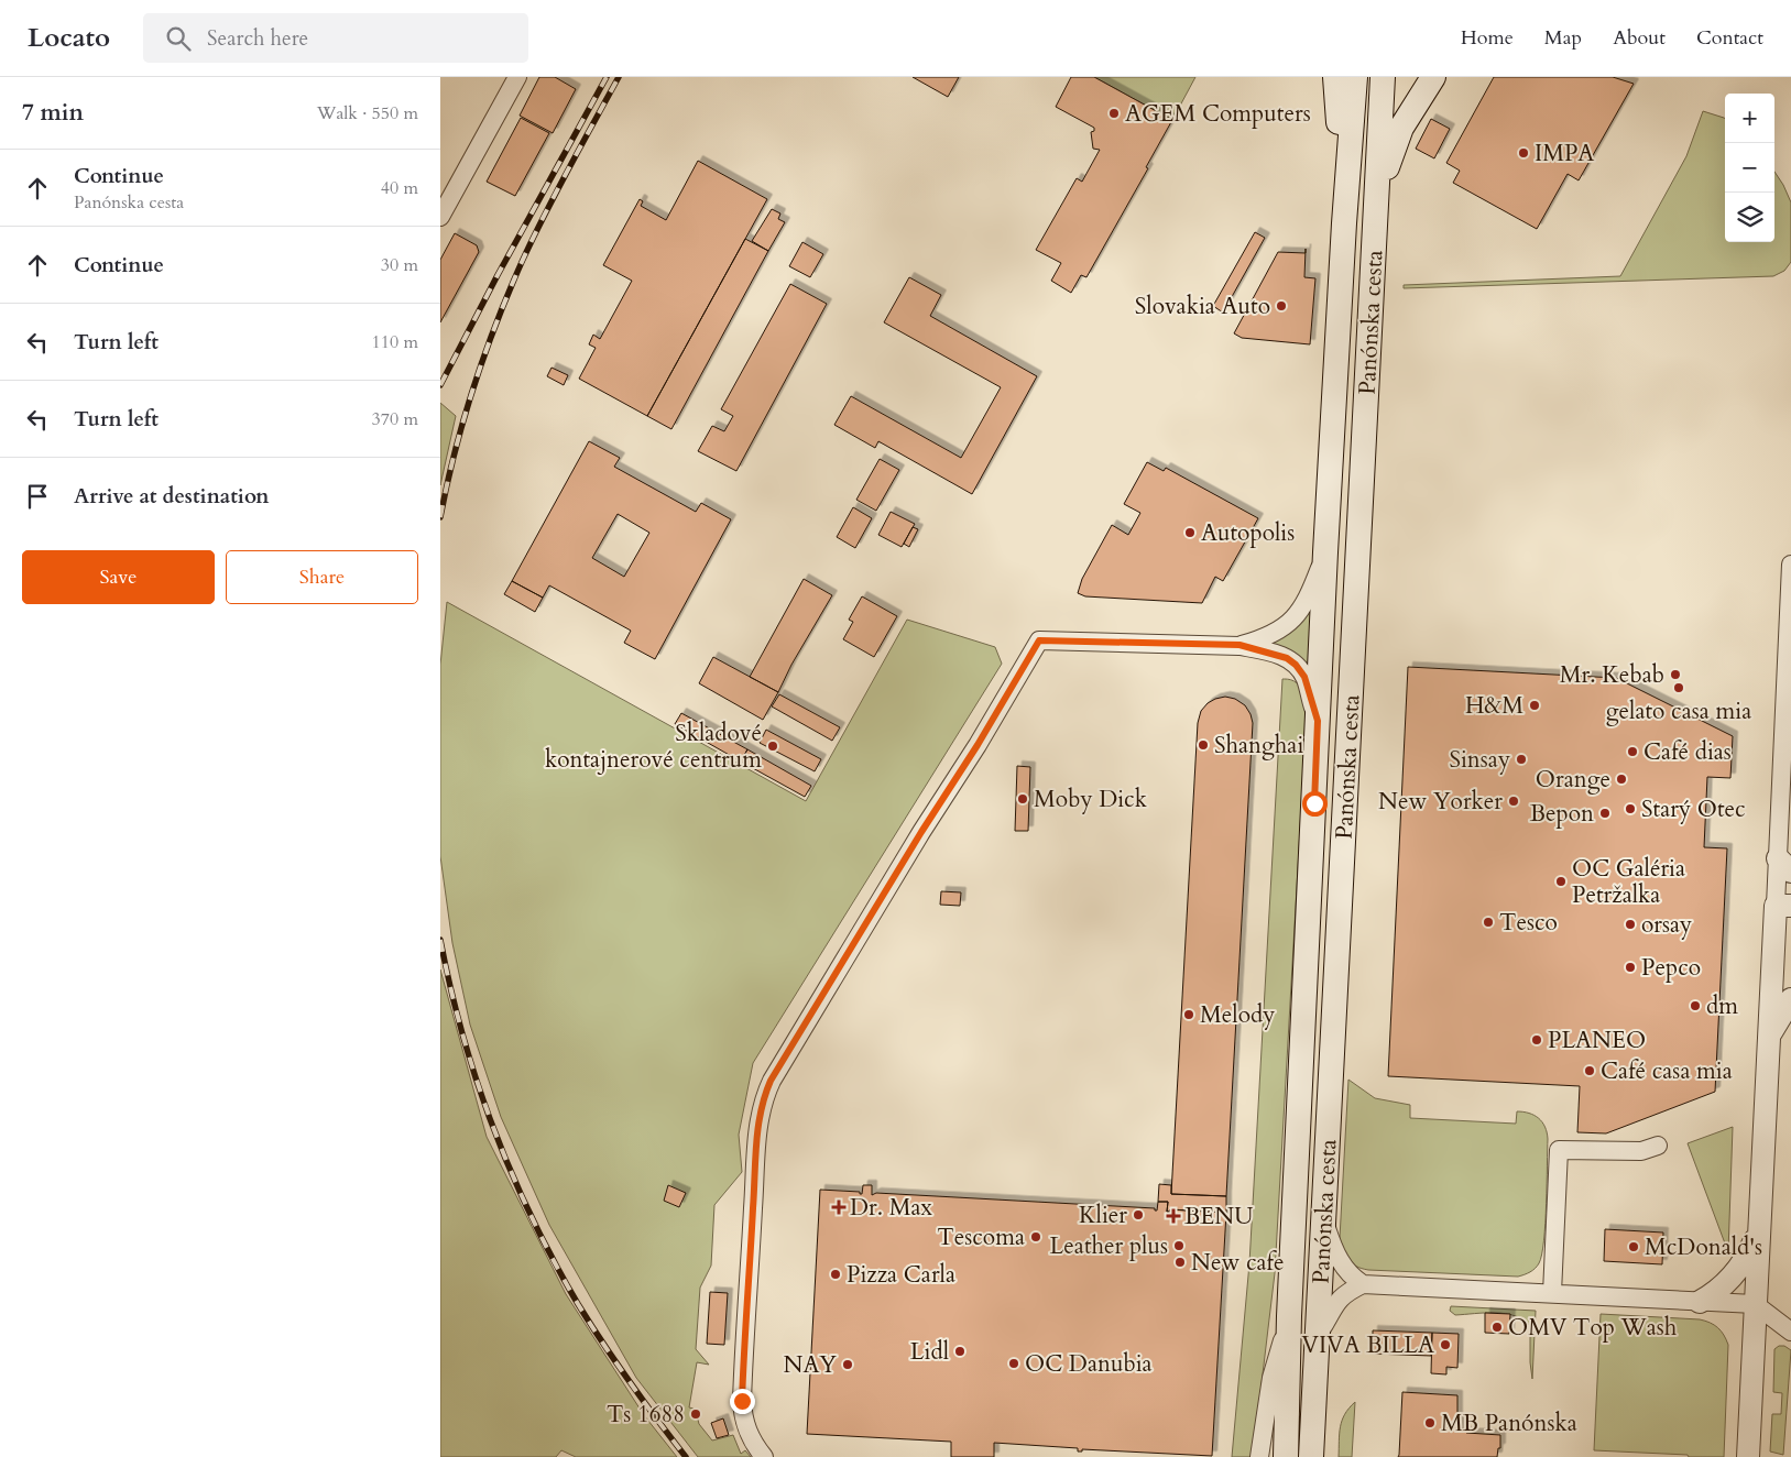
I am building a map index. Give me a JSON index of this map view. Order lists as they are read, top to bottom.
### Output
{
  "streets": {
    "main road": ["Panónska cesta"]
  },
  "places": {
    "other": [
      "AGEM Computers",
      "IMPA",
      "Slovakia Auto",
      "Autopolis",
      "Mr. Kebab",
      "gelato casa mia",
      "H&M",
      "Shanghai",
      "Skladové kontajnerové centrum",
      "Café dias",
      "Sinsay",
      "Orange",
      "Moby Dick",
      "New Yorker",
      "Starý Otec",
      "Bepon",
      "OC Galéria Petržalka",
      "Tesco",
      "orsay",
      "Pepco",
      "dm",
      "Melody",
      "PLANEO",
      "Café casa mia",
      "Klier",
      "Tescoma",
      "Leather plus",
      "McDonald's",
      "New cafe",
      "Pizza Carla",
      "OMV Top Wash",
      "VIVA BILLA",
      "Lidl",
      "OC Danubia",
      "NAY",
      "Ts 1688",
      "MB Panónska"
    ],
    "health": ["Dr. Max", "BENU"]
  },
  "page": {
    "header": "Locato",
    "search": "Search here",
    "nav": [
      "Home",
      "Map",
      "About",
      "Contact"
    ],
    "heading": ["7 min", "Walk · 550 m"],
    "map_buttons": ["+", "−"],
    "list": [
      ["Continue", "Panónska cesta", "40 m"],
      ["Continue", "30 m"],
      ["Turn left", "110 m"],
      ["Turn left", "370 m"],
      "Arrive at destination"
    ],
    "buttons": ["Save", "Share"]
  }
}
